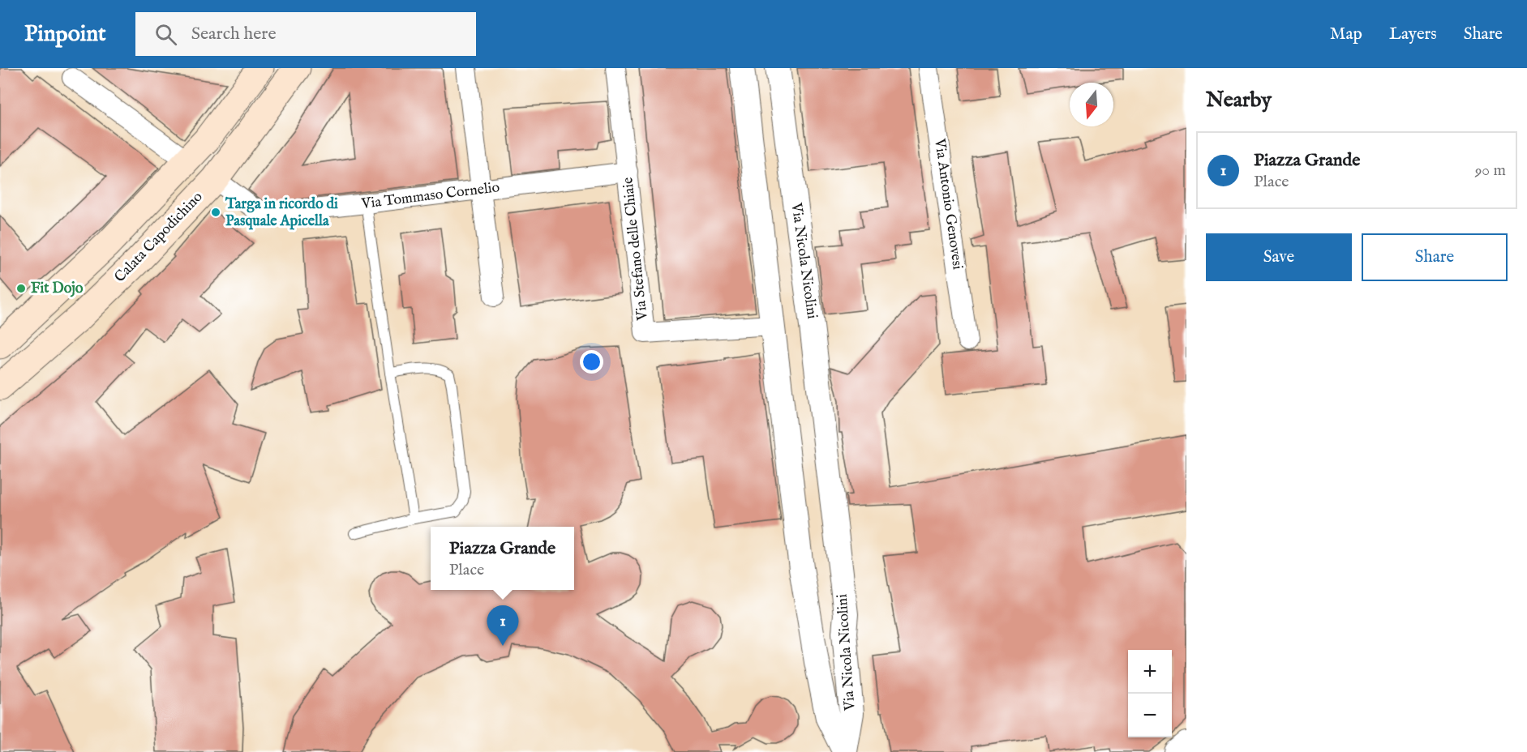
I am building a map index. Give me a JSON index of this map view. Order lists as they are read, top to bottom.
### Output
{
  "streets": {
    "main road": ["Calata Capodichino"],
    "street": [
      "Via Tommaso Cornelio",
      "Via Antonio Genovesi",
      "Via Stefano delle Chiaie",
      "Via Nicola Nicolini"
    ]
  },
  "crossings": [
    ["Via Tommaso Cornelio", "Calata Capodichino"],
    ["Via Tommaso Cornelio", "Via Stefano delle Chiaie"],
    ["Via Stefano delle Chiaie", "Via Nicola Nicolini"]
  ],
  "places": ["Targa in ricordo di Pasquale Apicella", "Fit Dojo"],
  "north": "bottom",
  "page": {
    "header": "Pinpoint",
    "search": "Search here",
    "nav": ["Map", "Layers", "Share"],
    "heading": "Nearby",
    "list": [
      {
        "mark": "1",
        "name": "Piazza Grande",
        "note": "Place",
        "value": "90 m"
      }
    ],
    "buttons": ["Save", "Share"],
    "popup": ["Piazza Grande", "Place"],
    "pins": "1",
    "map_buttons": ["+", "−"]
  }
}
